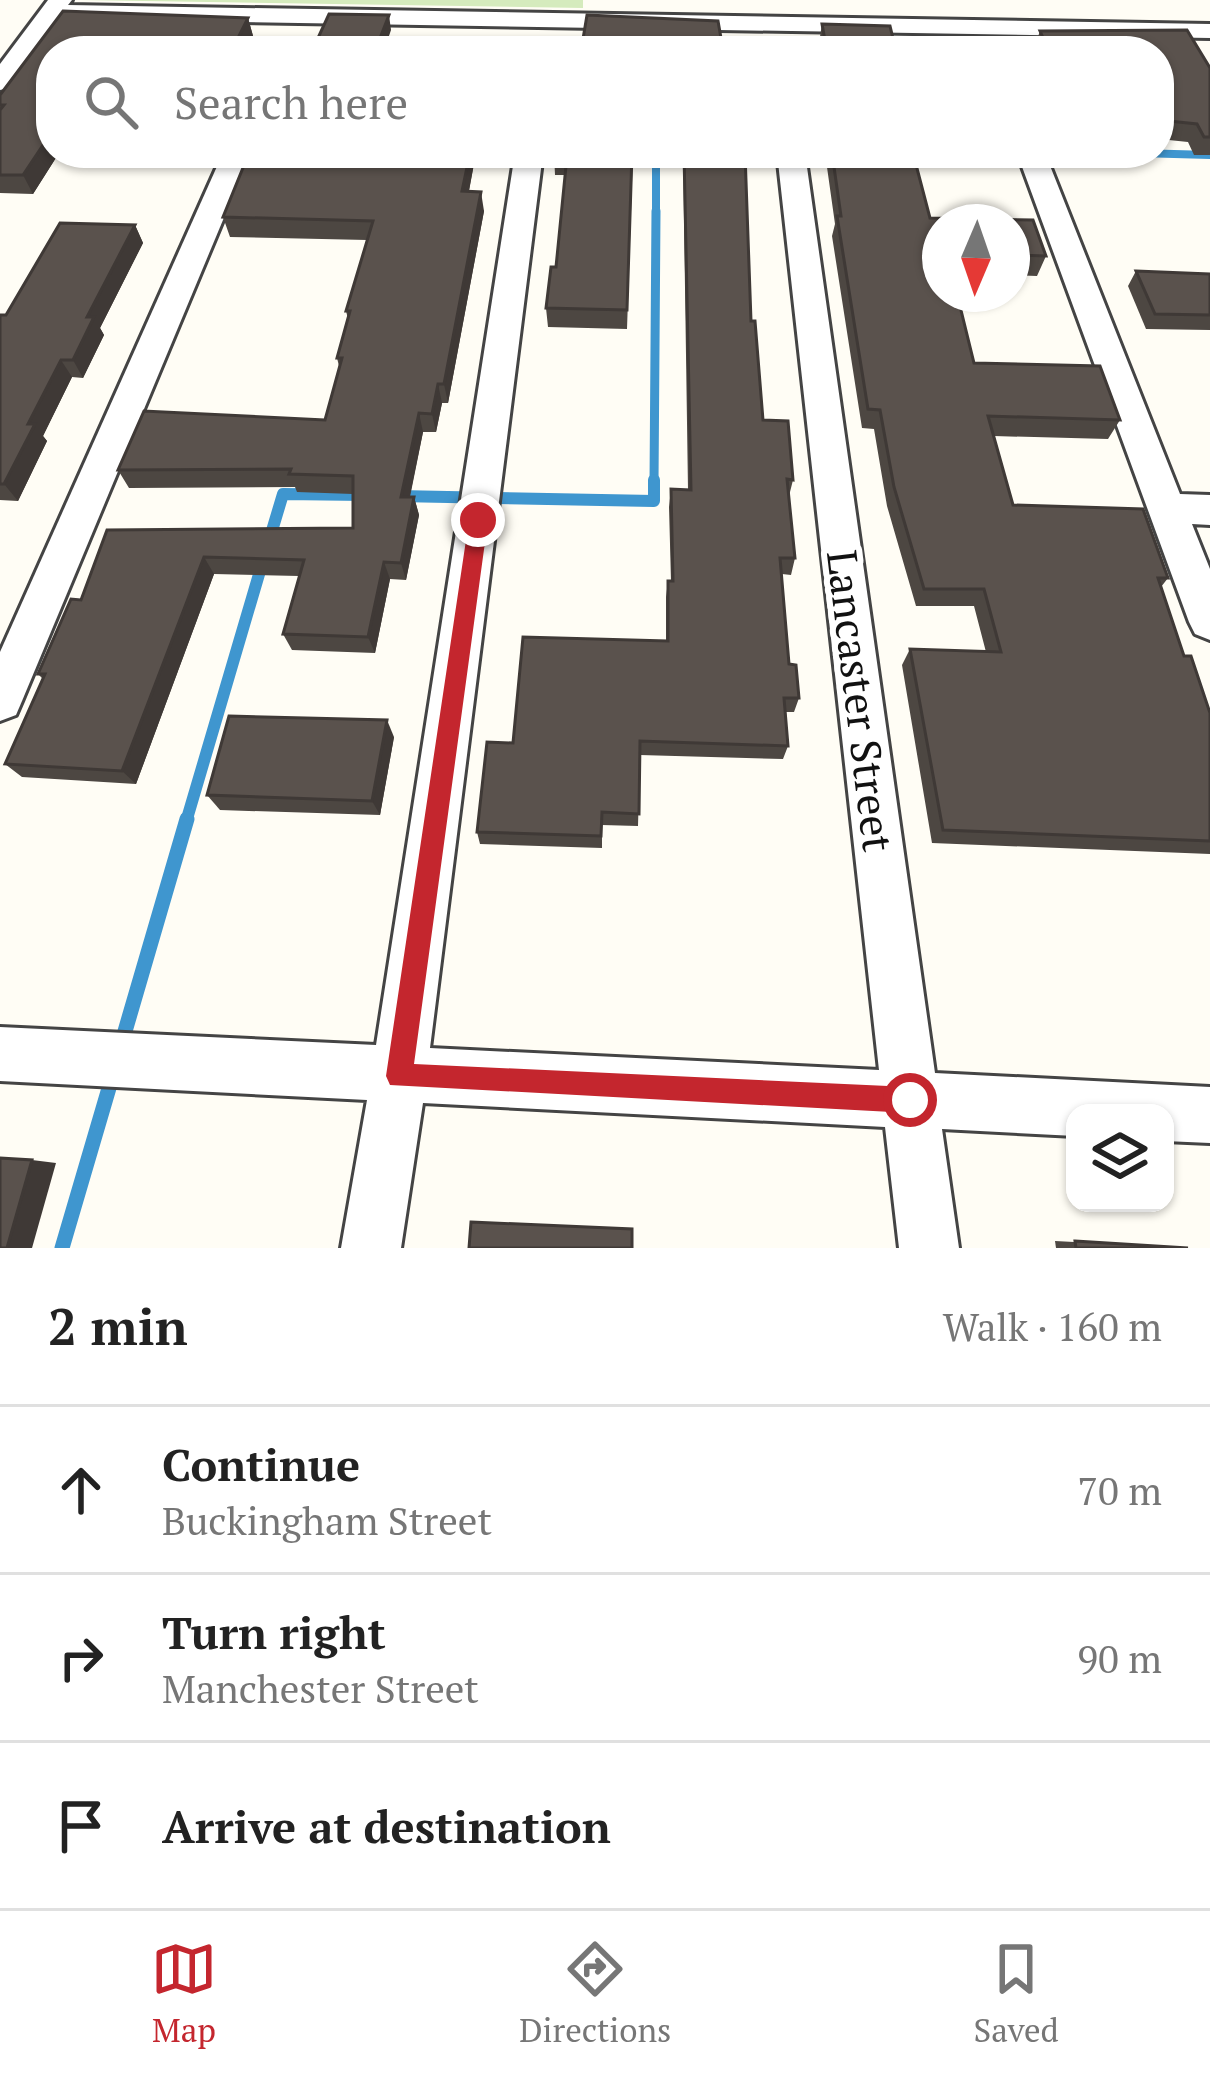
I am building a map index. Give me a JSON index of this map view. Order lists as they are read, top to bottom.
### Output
{
  "streets": {
    "street": ["Lancaster Street"]
  },
  "north": "bottom",
  "page": {
    "search": "Search here",
    "heading": ["2 min", "Walk · 160 m"],
    "list": [
      ["Continue", "Buckingham Street", "70 m"],
      ["Turn right", "Manchester Street", "90 m"],
      "Arrive at destination"
    ],
    "nav": ["Map", "Directions", "Saved"]
  }
}
